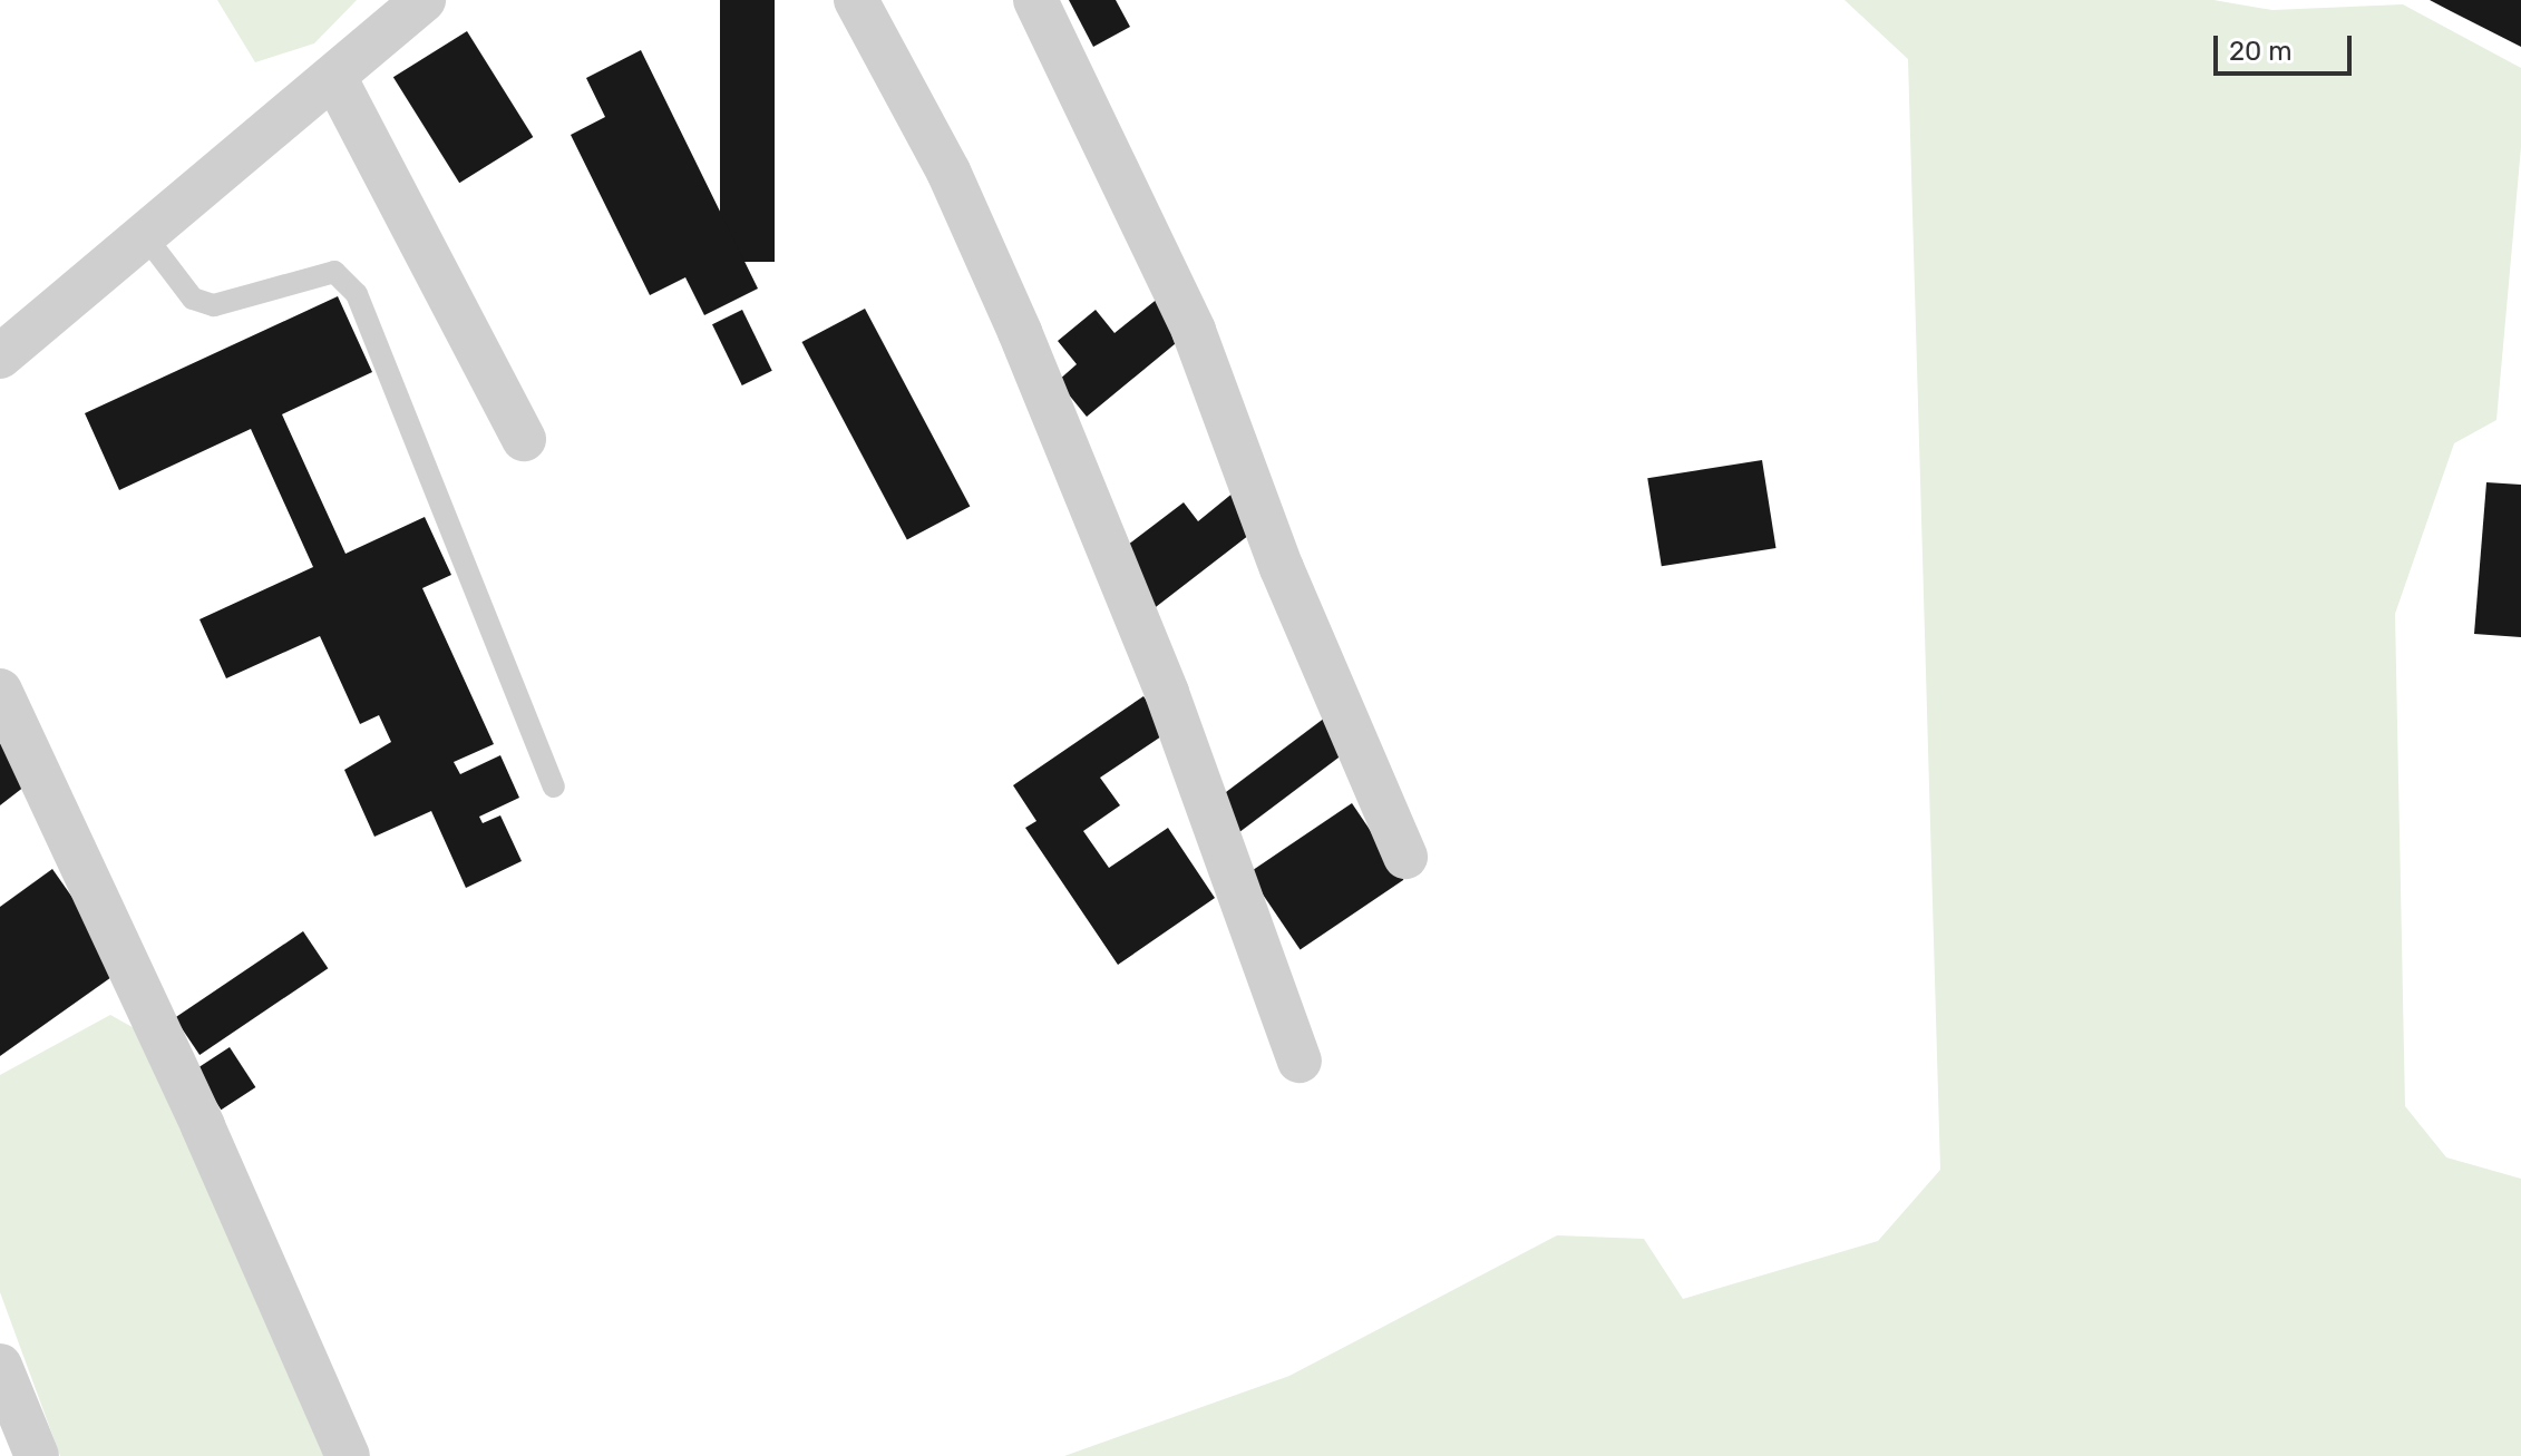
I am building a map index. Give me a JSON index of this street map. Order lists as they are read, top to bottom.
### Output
{
  "scale_bar": "20 m"
}
